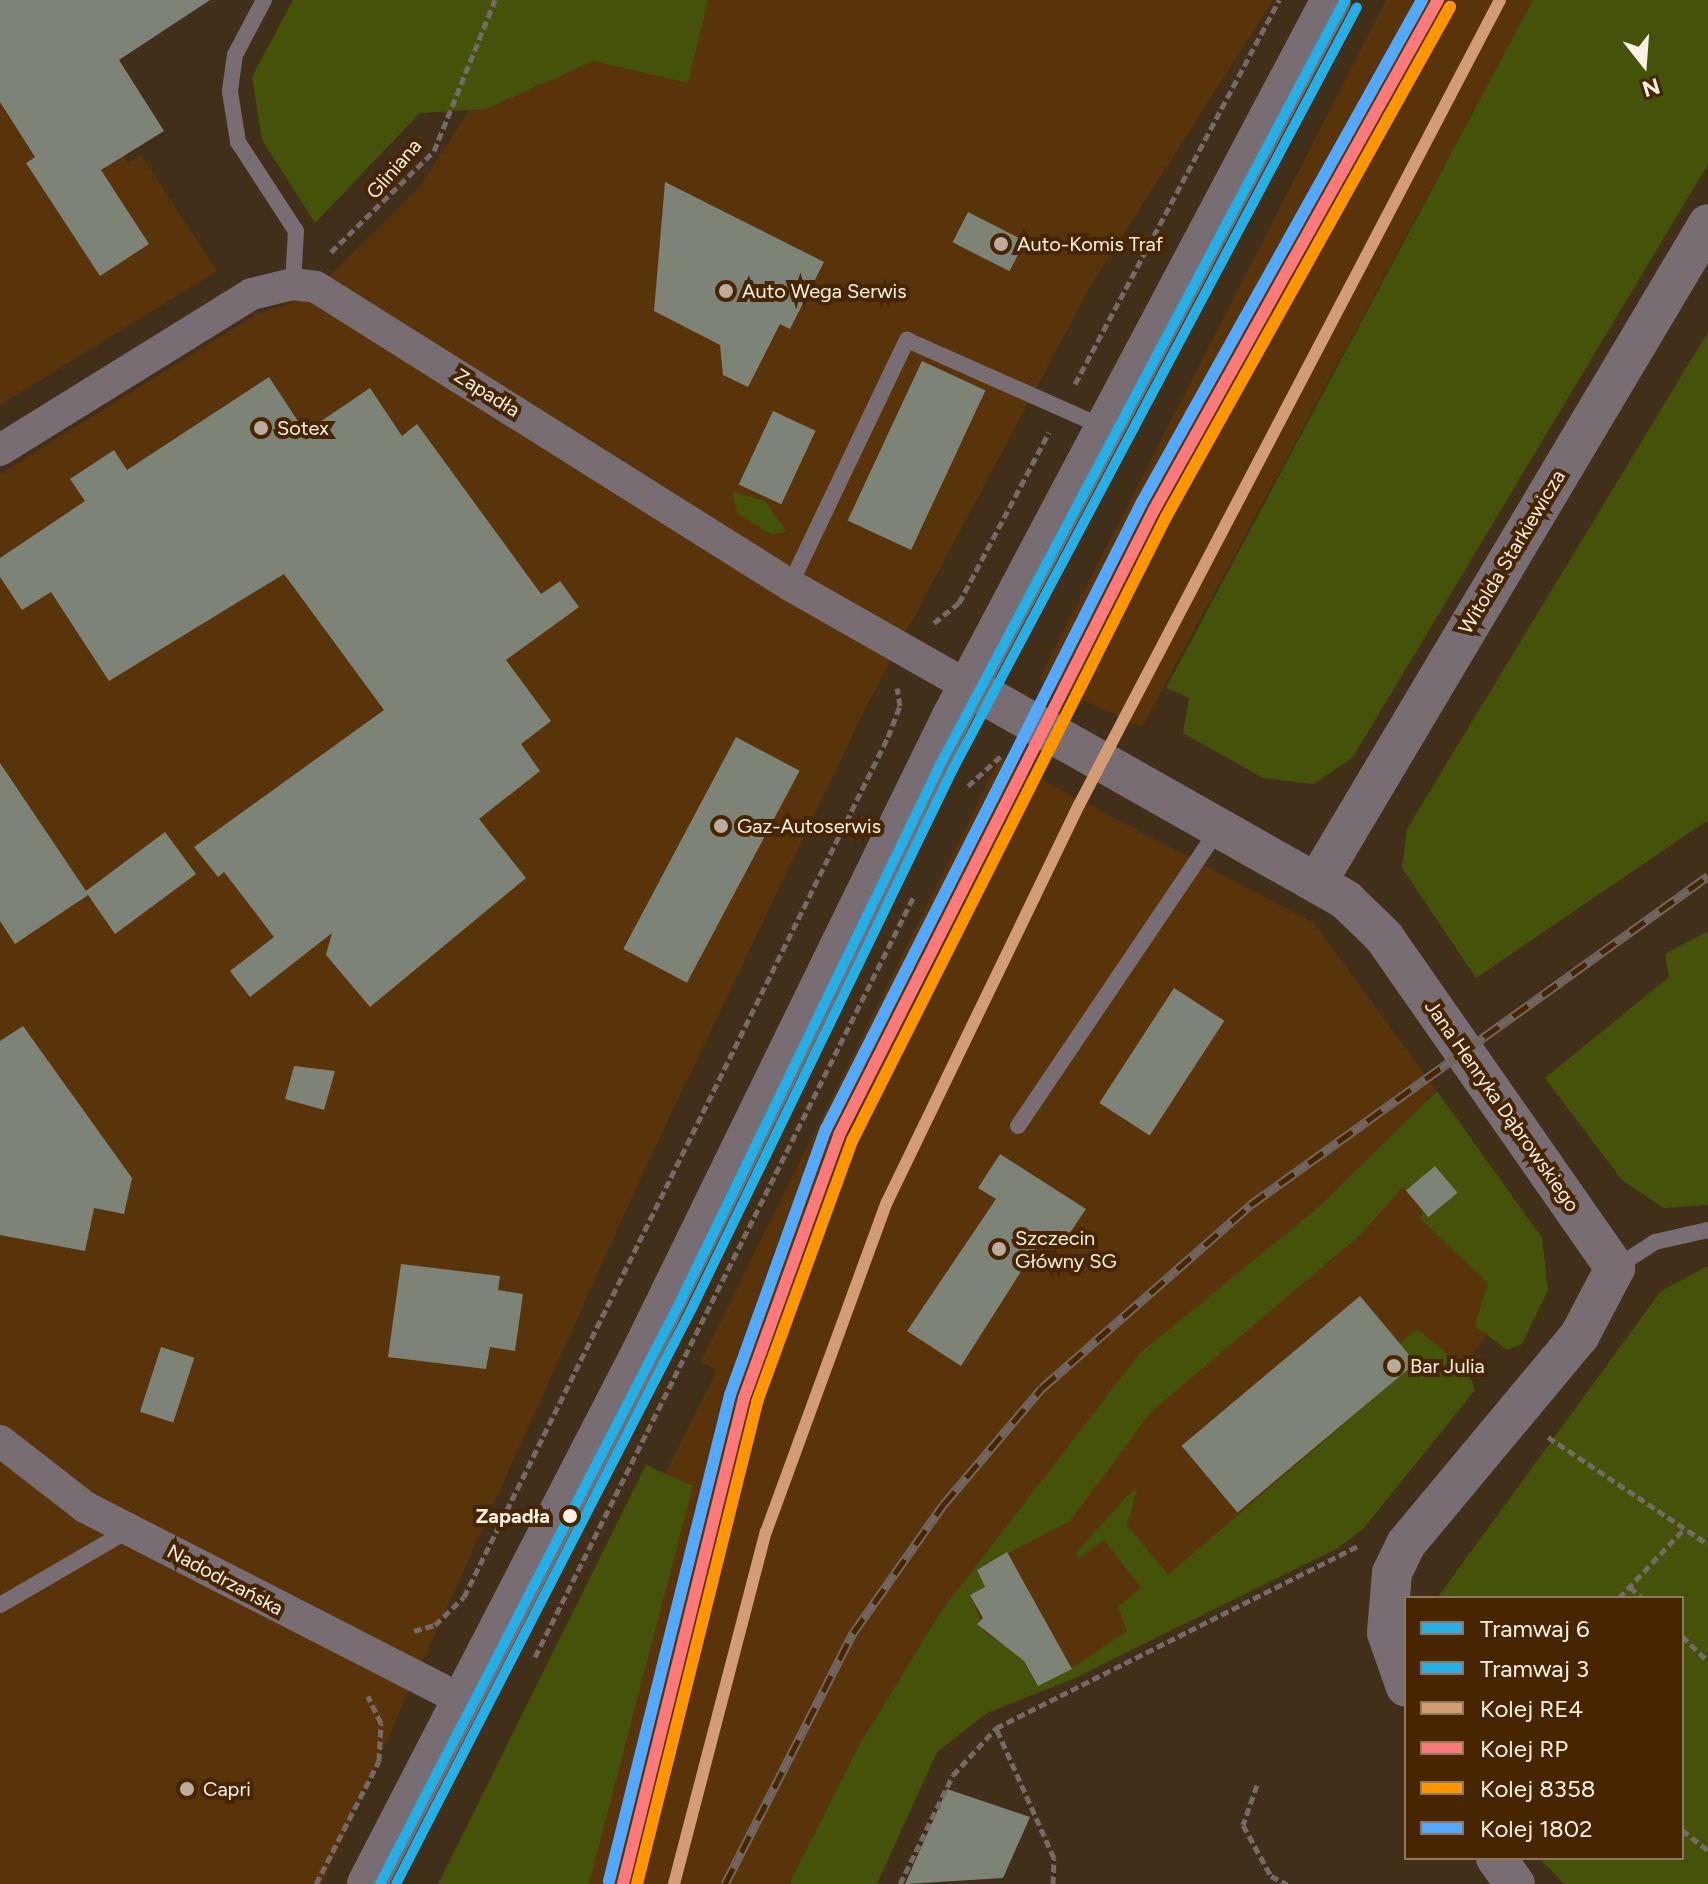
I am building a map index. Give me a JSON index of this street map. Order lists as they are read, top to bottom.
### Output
{
  "streets": {
    "street": [
      "Zapadła",
      "Witolda Starkiewicza",
      "Jana Henryka Dąbrowskiego",
      "Nadodrzańska"
    ],
    "path": ["Gliniana"]
  },
  "crossings": [
    ["Gliniana", "Zapadła"],
    ["Zapadła", "Jana Henryka Dąbrowskiego"],
    ["Witolda Starkiewicza", "Jana Henryka Dąbrowskiego"]
  ],
  "places": [
    "Auto-Komis Traf",
    "Auto Wega Serwis",
    "Sotex",
    "Gaz-Autoserwis",
    "Szczecin Główny SG",
    "Bar Julia",
    "Zapadła",
    "Capri"
  ],
  "lines": [
    "tram line 6",
    "rail line RE4",
    "rail line RP",
    "rail line 1802",
    "tram line 3",
    "rail line 8358"
  ],
  "legend": [
    "Tramwaj 6",
    "Tramwaj 3",
    "Kolej RE4",
    "Kolej RP",
    "Kolej 8358",
    "Kolej 1802"
  ],
  "north": "bottom"
}
